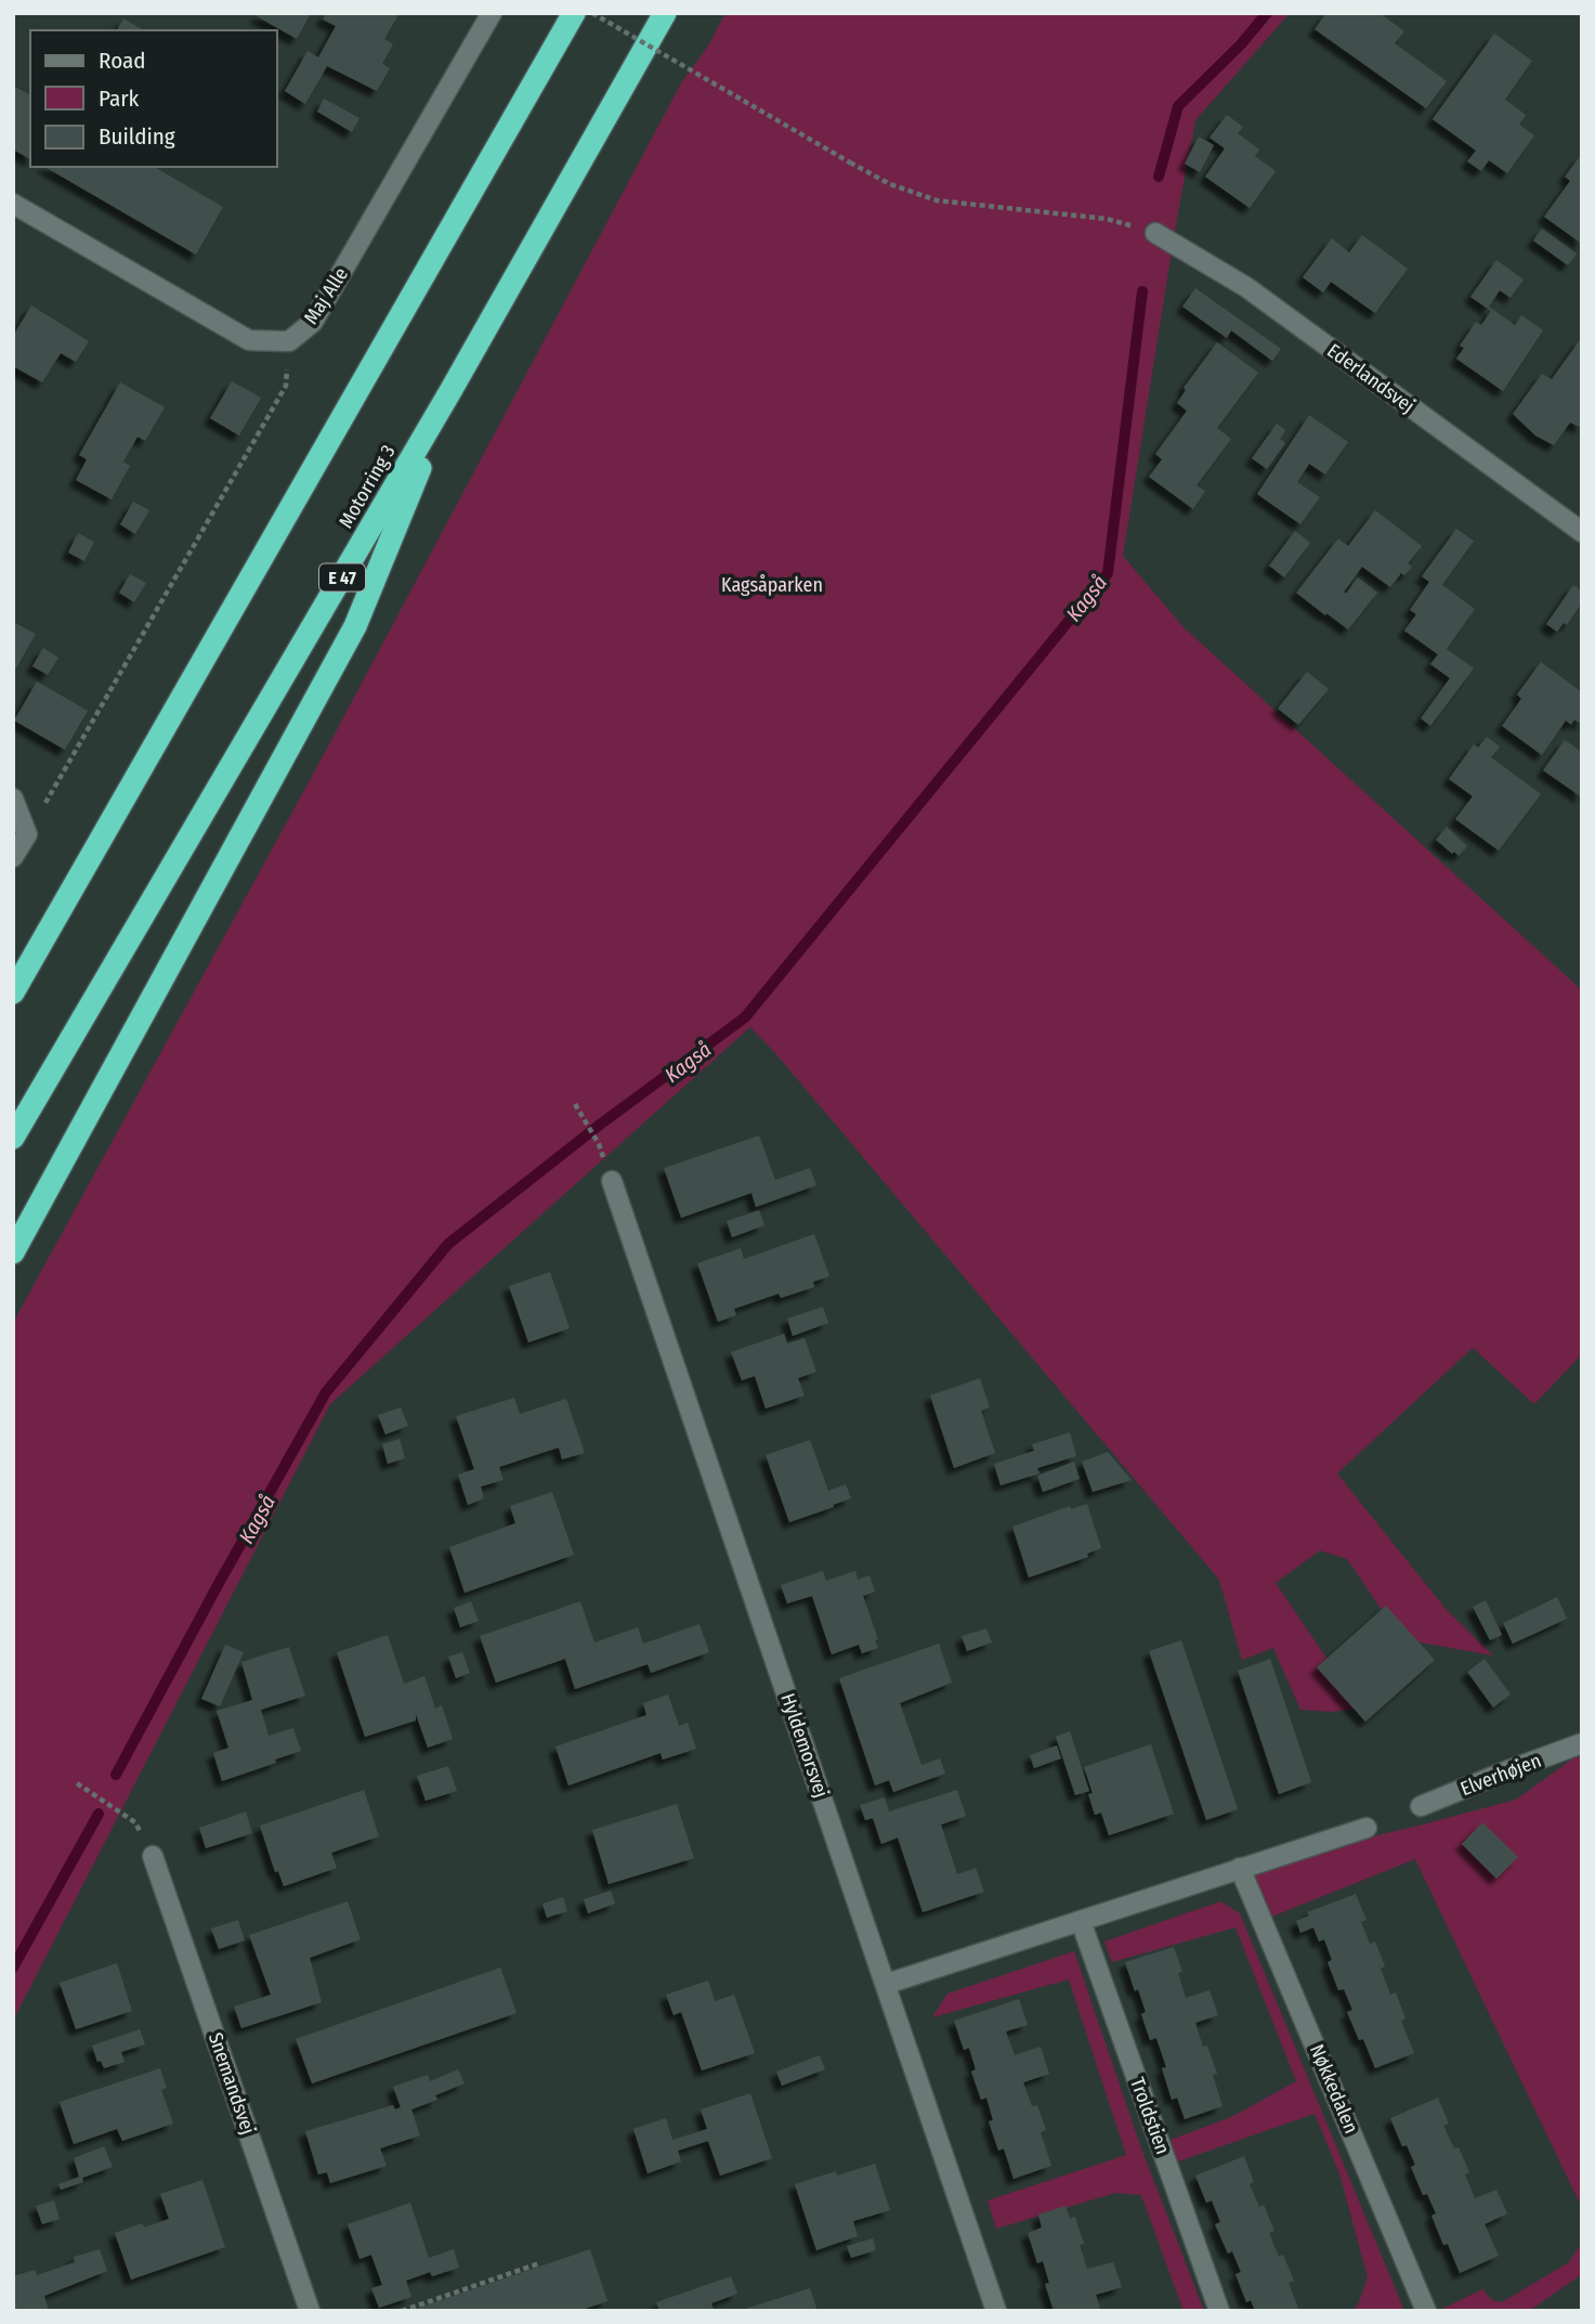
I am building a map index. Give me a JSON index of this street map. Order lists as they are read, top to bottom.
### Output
{
  "streets": {
    "highway": ["Motorring 3", "E 47"],
    "street": [
      "Maj Alle",
      "Ederlandsvej",
      "Hyldemorsvej",
      "Elverhøjen",
      "Snemandsvej",
      "Nøkkedalen",
      "Troldstien"
    ]
  },
  "water": ["Kagså"],
  "parks": ["Kagsåparken"],
  "legend": ["Road", "Park", "Building"]
}
